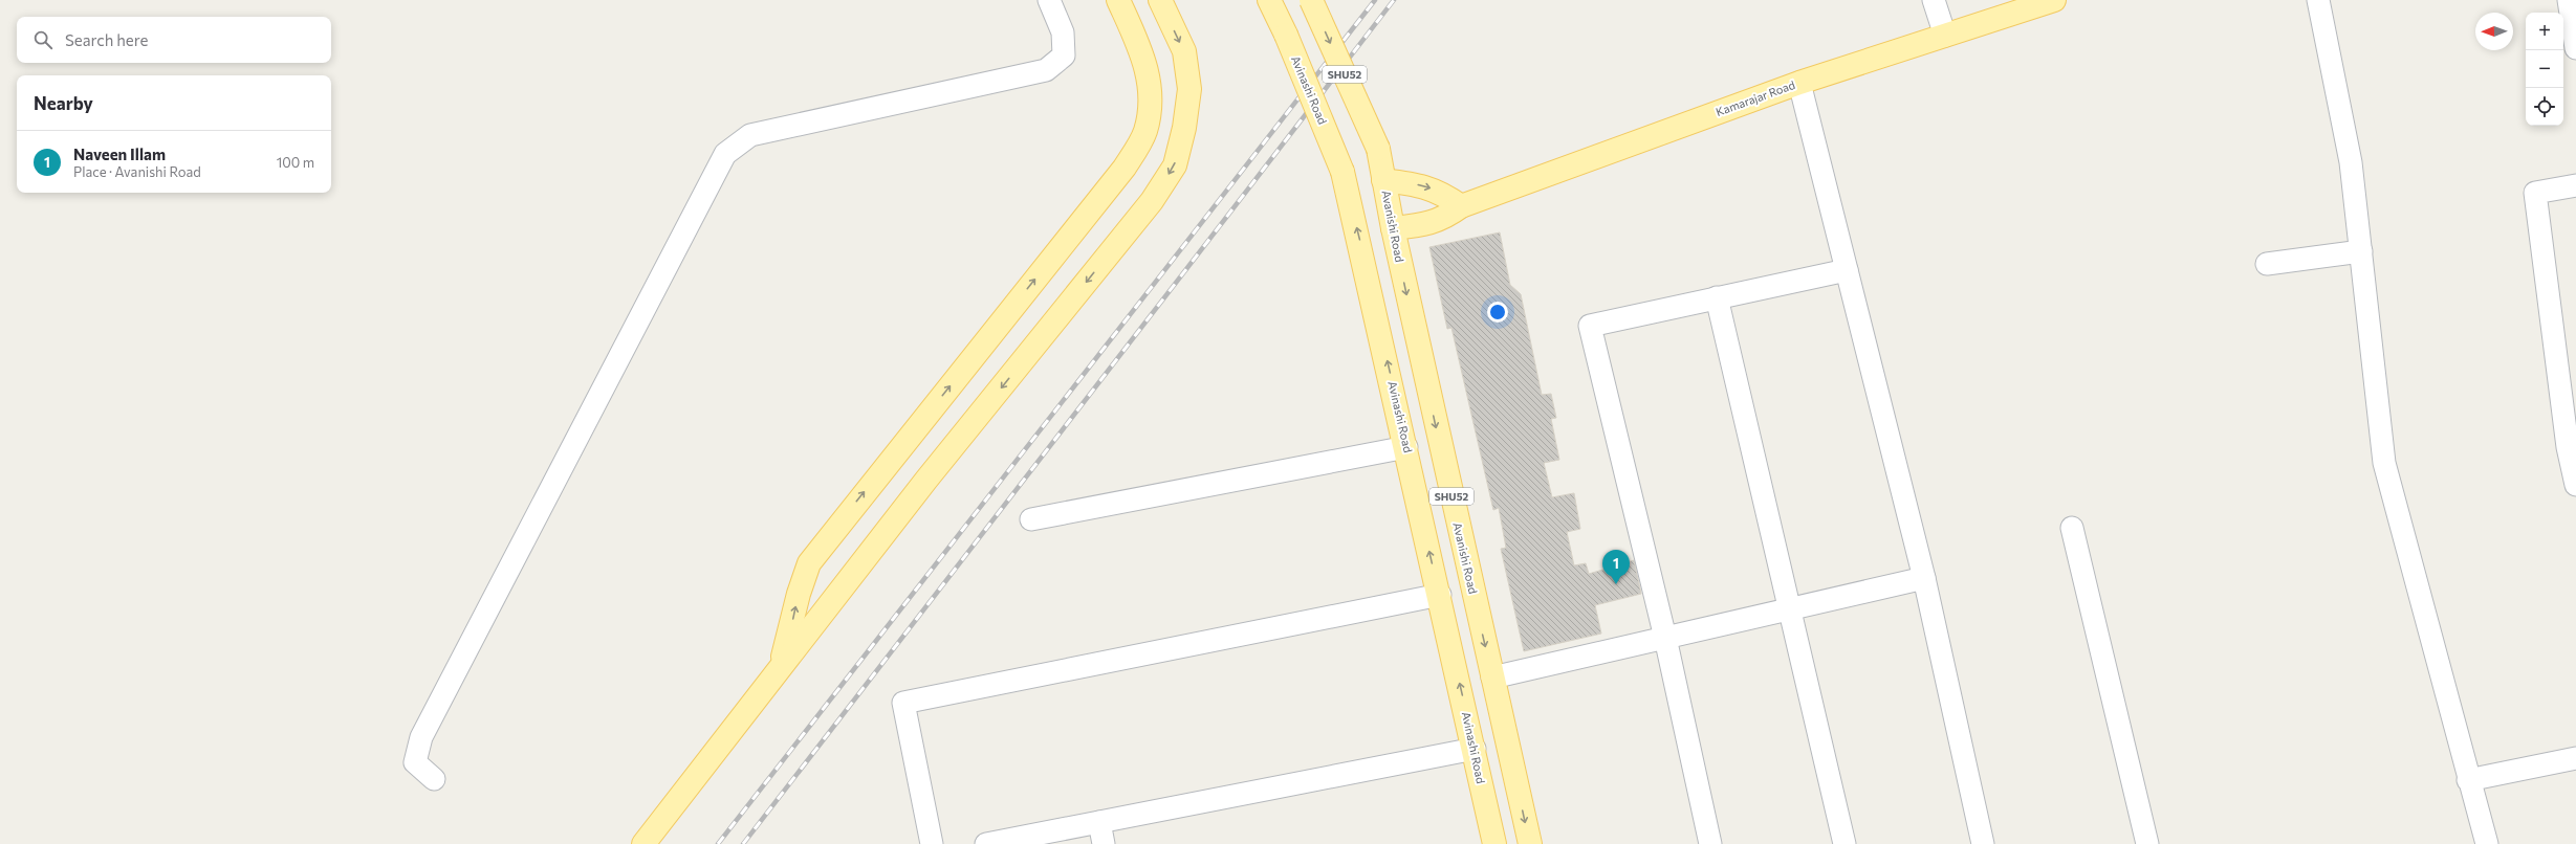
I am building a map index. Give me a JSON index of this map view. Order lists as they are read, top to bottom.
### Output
{
  "streets": {
    "main road": [
      "SHU52",
      "Avinashi Road",
      "Kamarajar Road",
      "Avanishi Road"
    ]
  },
  "crossings": [
    ["Kamarajar Road", "Avanishi Road"]
  ],
  "one_way": ["Avinashi Road", "Avanishi Road"],
  "north": "left",
  "page": {
    "map_buttons": ["+", "−"],
    "search": "Search here",
    "heading": "Nearby",
    "list": [
      {
        "mark": "1",
        "name": "Naveen Illam",
        "note": "Place · Avanishi Road",
        "value": "100 m"
      }
    ],
    "pins": "1"
  }
}
